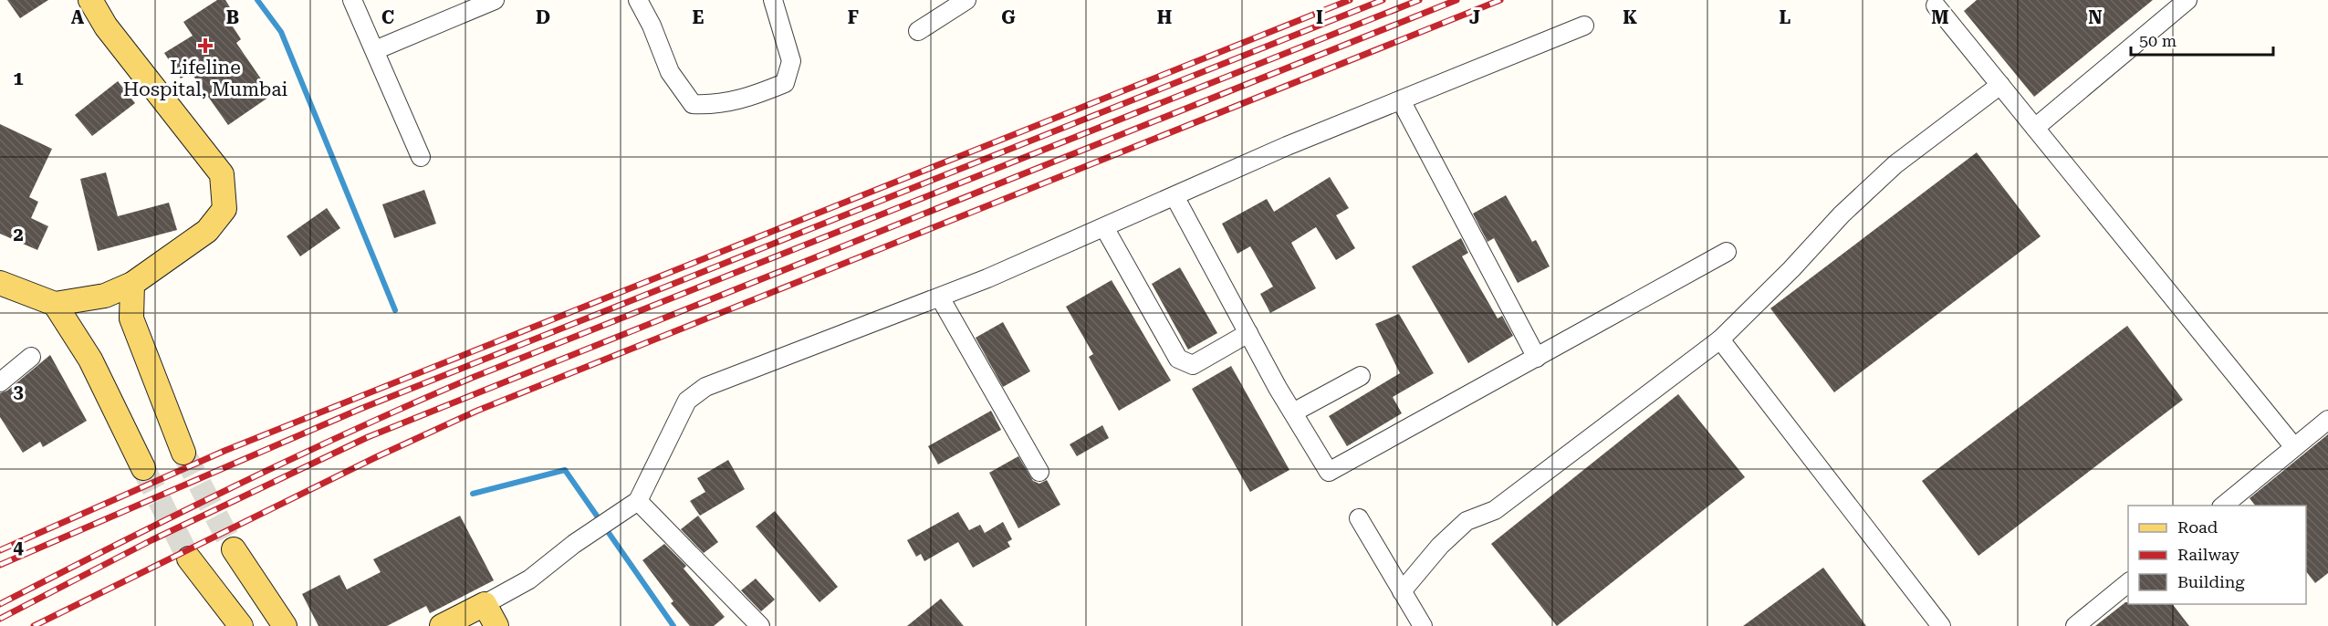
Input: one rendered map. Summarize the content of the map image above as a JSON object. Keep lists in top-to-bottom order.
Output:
{
  "places": {
    "health": ["Lifeline Hospital, Mumbai"]
  },
  "legend": ["Road", "Railway", "Building"],
  "scale_bar": "50 m",
  "grid": {
    "columns": [
      "A",
      "B",
      "C",
      "D",
      "E",
      "F",
      "G",
      "H",
      "I",
      "J",
      "K",
      "L",
      "M",
      "N"
    ],
    "rows": [
      "1",
      "2",
      "3",
      "4"
    ]
  }
}
